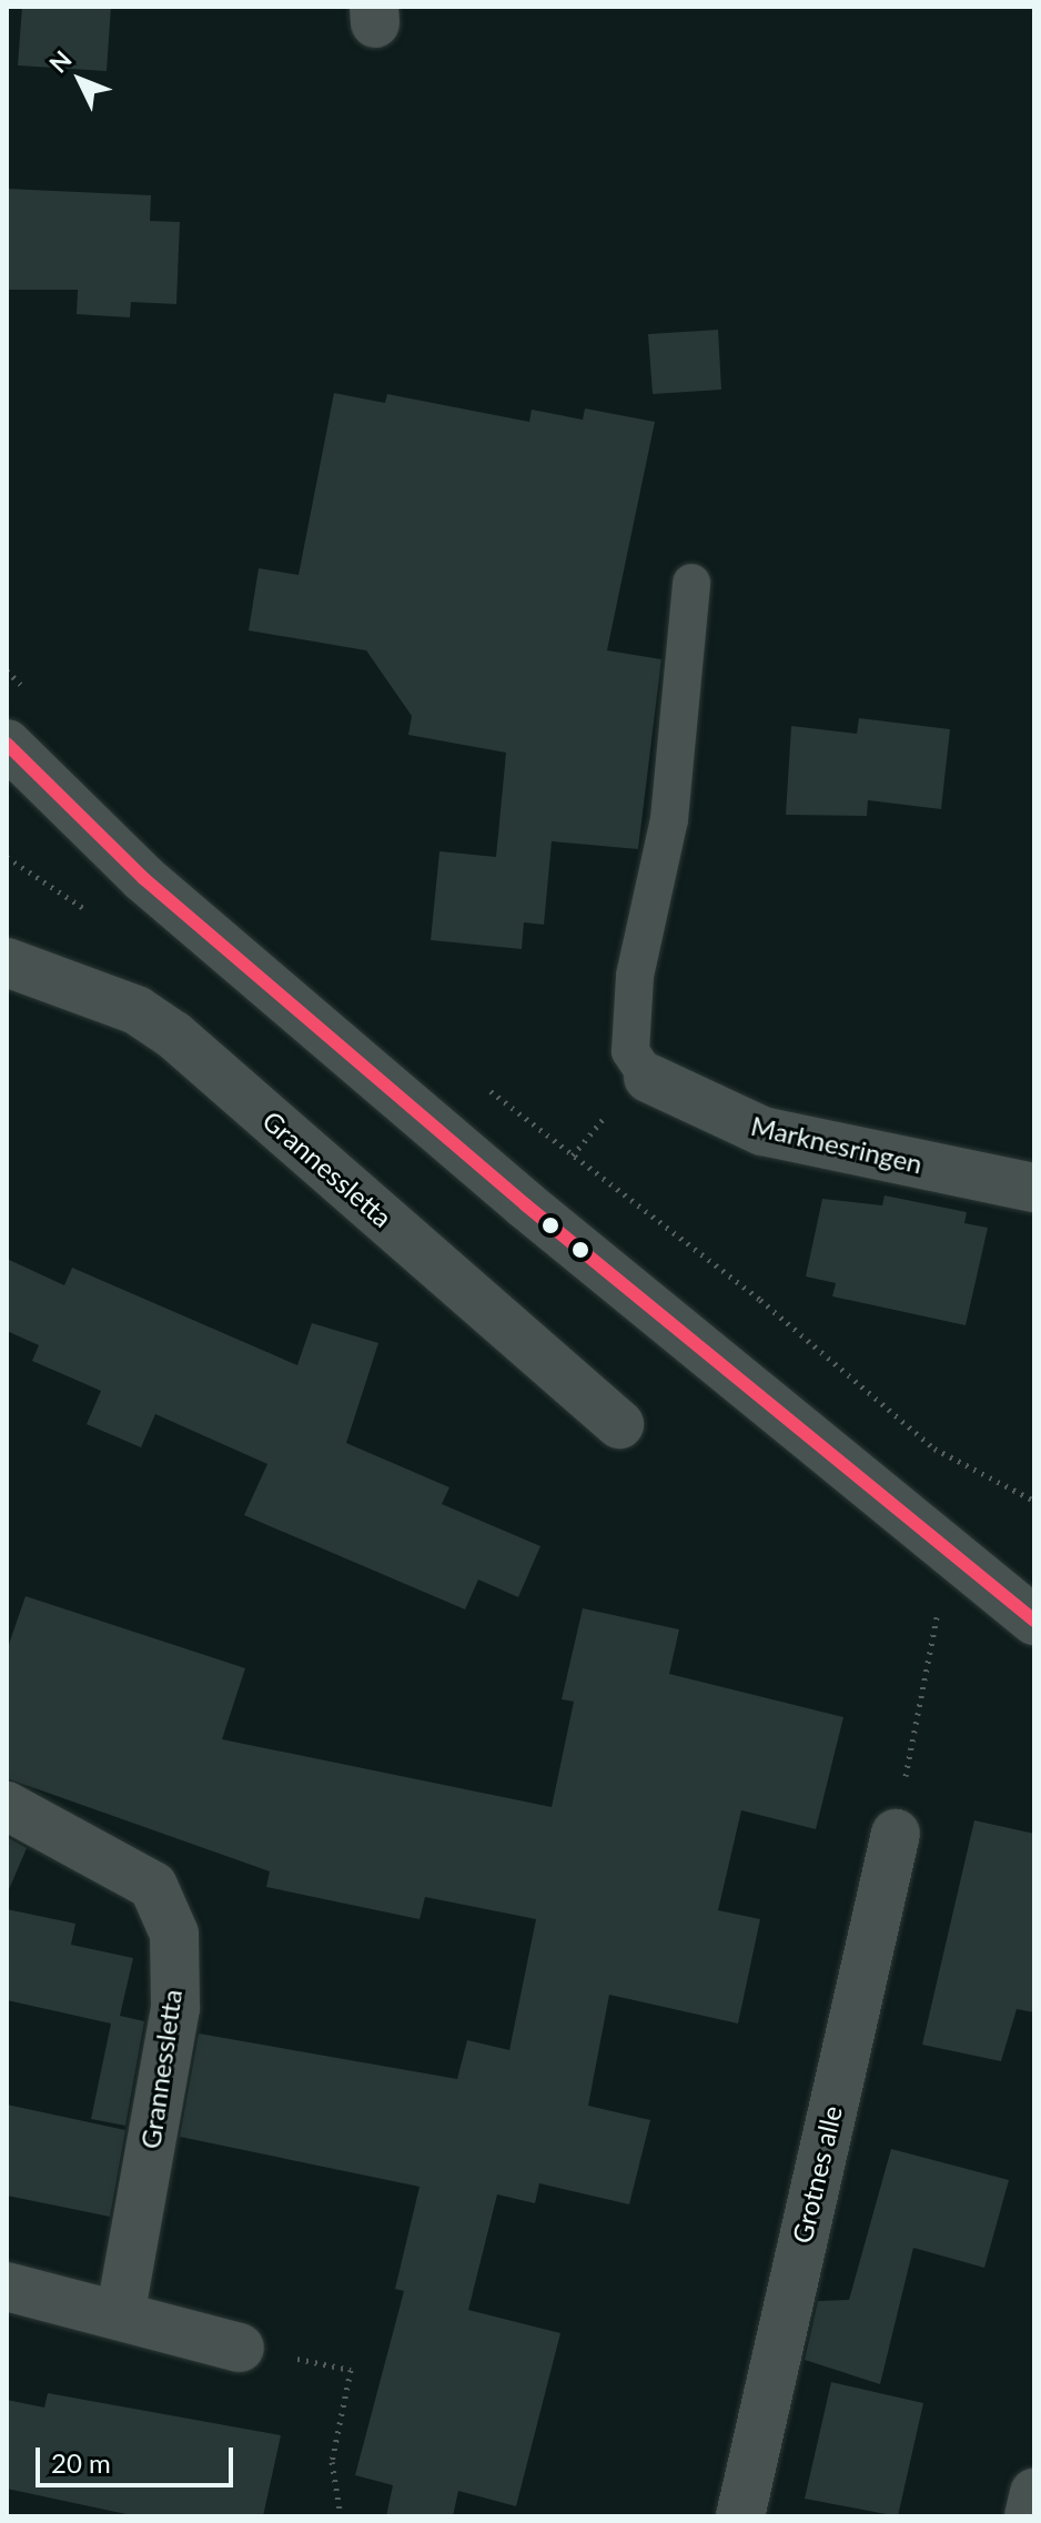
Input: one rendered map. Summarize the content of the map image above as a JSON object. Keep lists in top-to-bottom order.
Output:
{
  "streets": {
    "street": ["Marknesringen", "Grannessletta", "Grotnes alle"]
  },
  "scale_bar": "20 m",
  "north": "top left"
}
